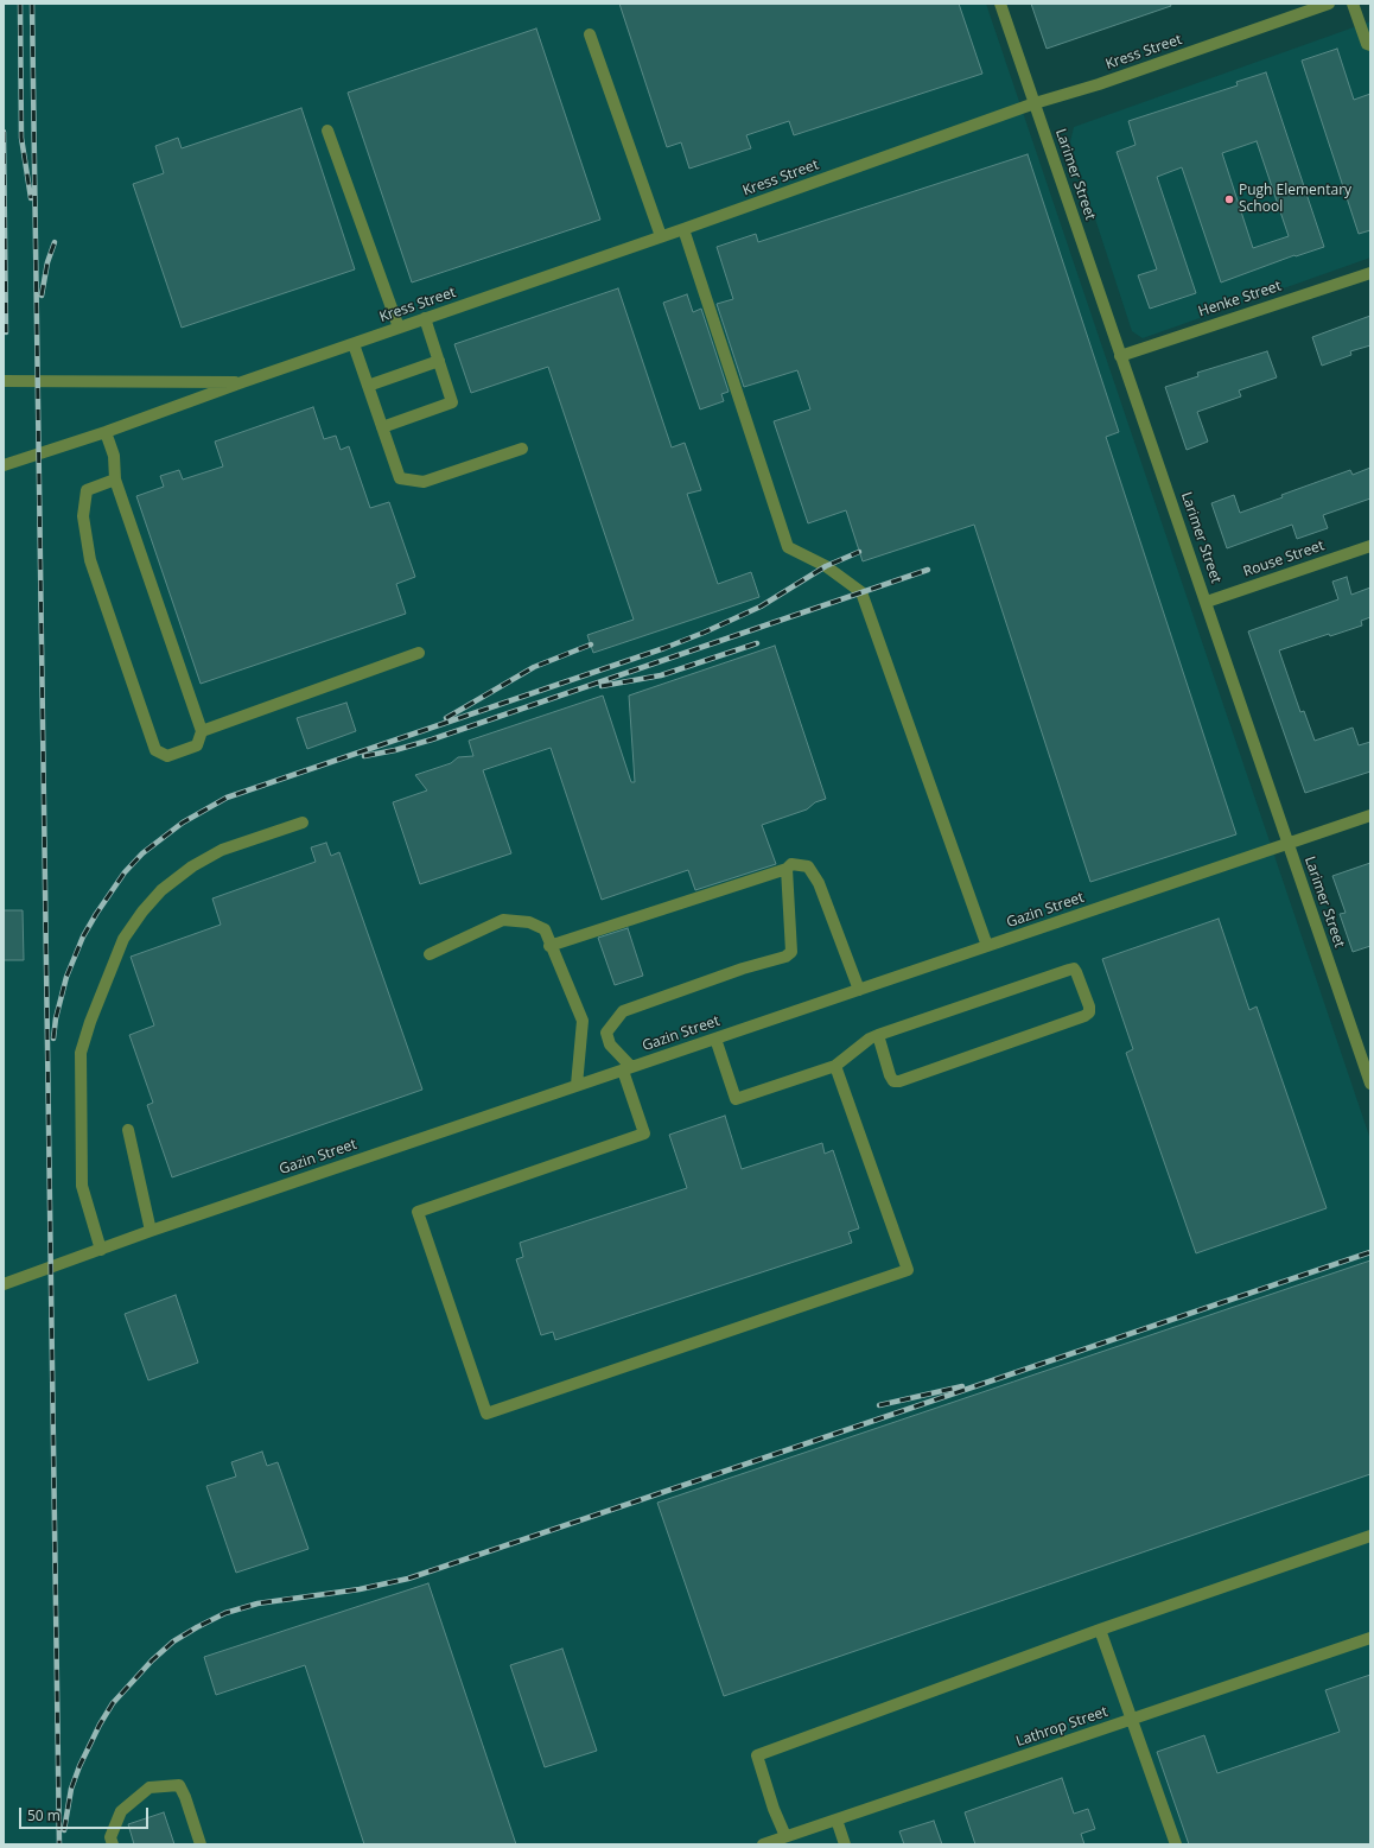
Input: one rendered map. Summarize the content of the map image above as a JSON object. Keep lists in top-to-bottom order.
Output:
{
  "streets": {
    "street": [
      "Kress Street",
      "Larimer Street",
      "Henke Street",
      "Rouse Street",
      "Gazin Street",
      "Lathrop Street"
    ]
  },
  "crossings": [
    ["Kress Street", "Larimer Street"],
    ["Larimer Street", "Henke Street"],
    ["Larimer Street", "Rouse Street"],
    ["Larimer Street", "Gazin Street"]
  ],
  "places": ["Pugh Elementary School"],
  "scale_bar": "50 m"
}
